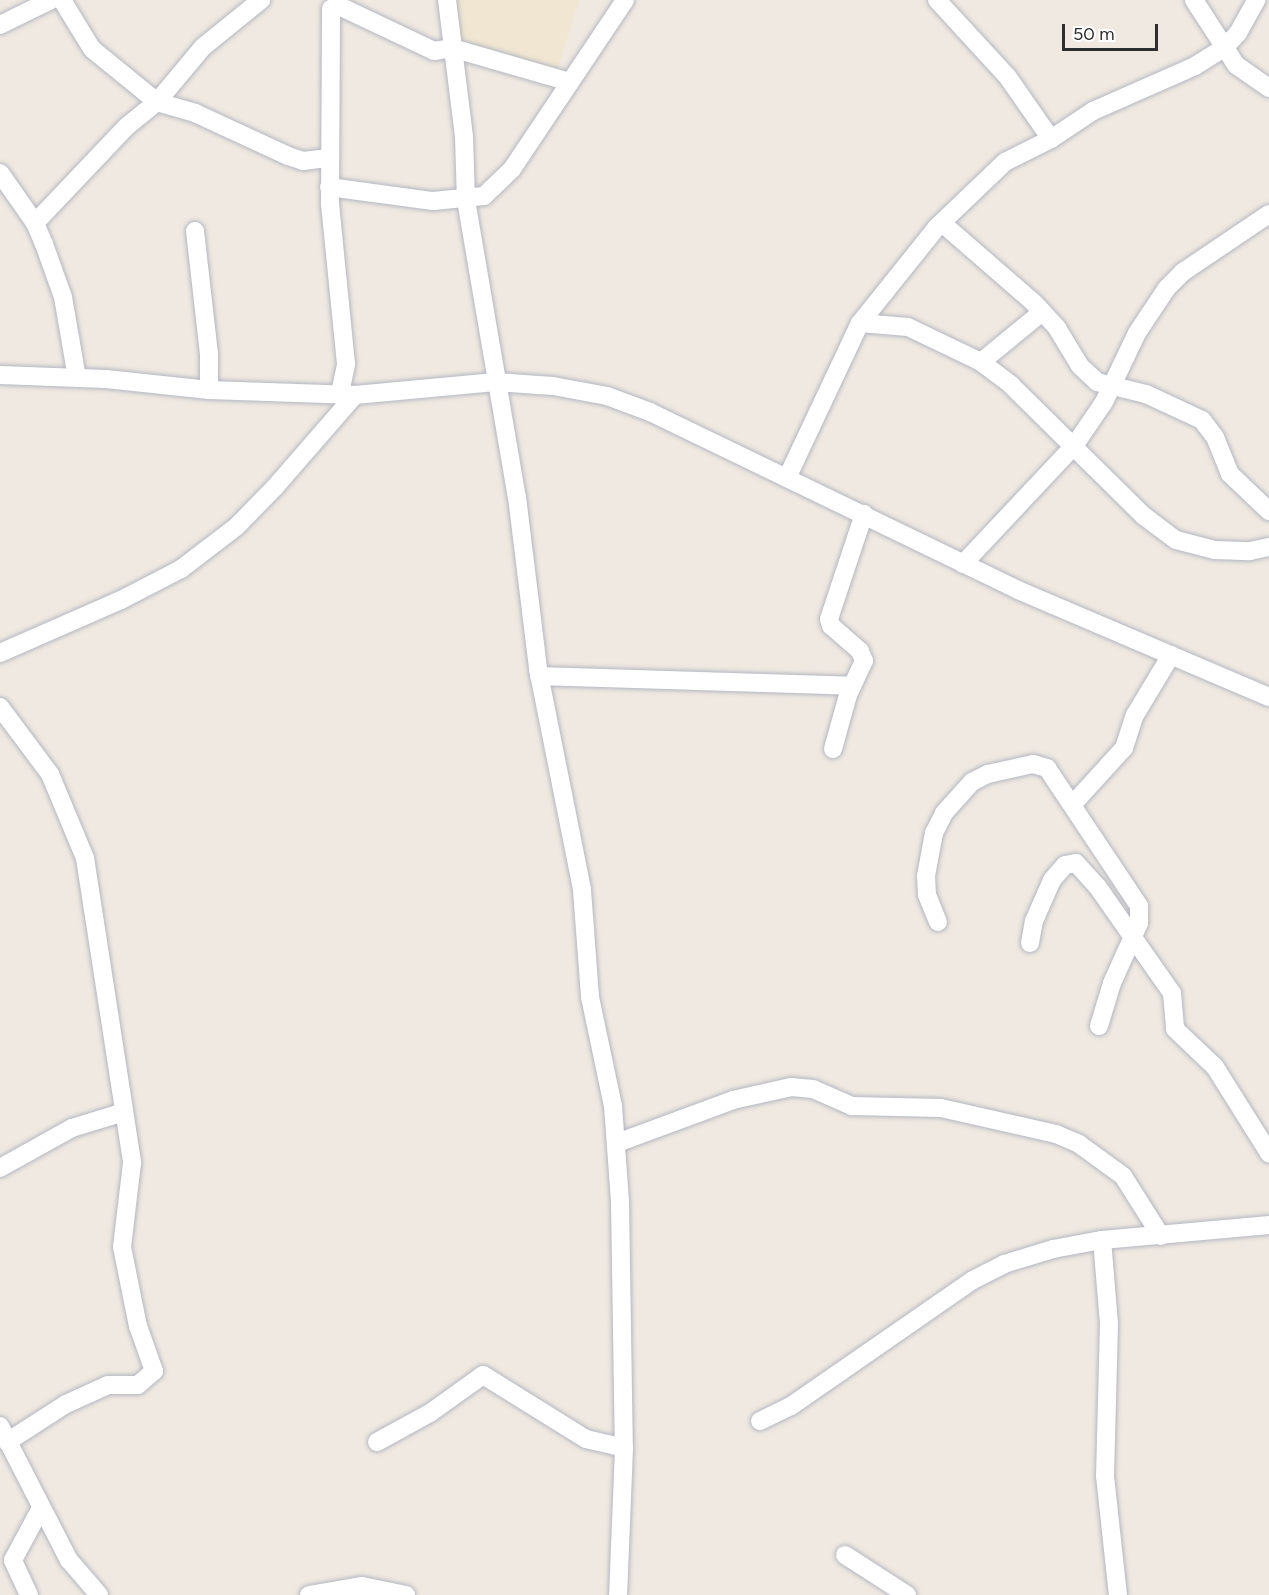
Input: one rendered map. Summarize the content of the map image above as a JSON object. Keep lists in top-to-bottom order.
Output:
{
  "scale_bar": "50 m"
}
